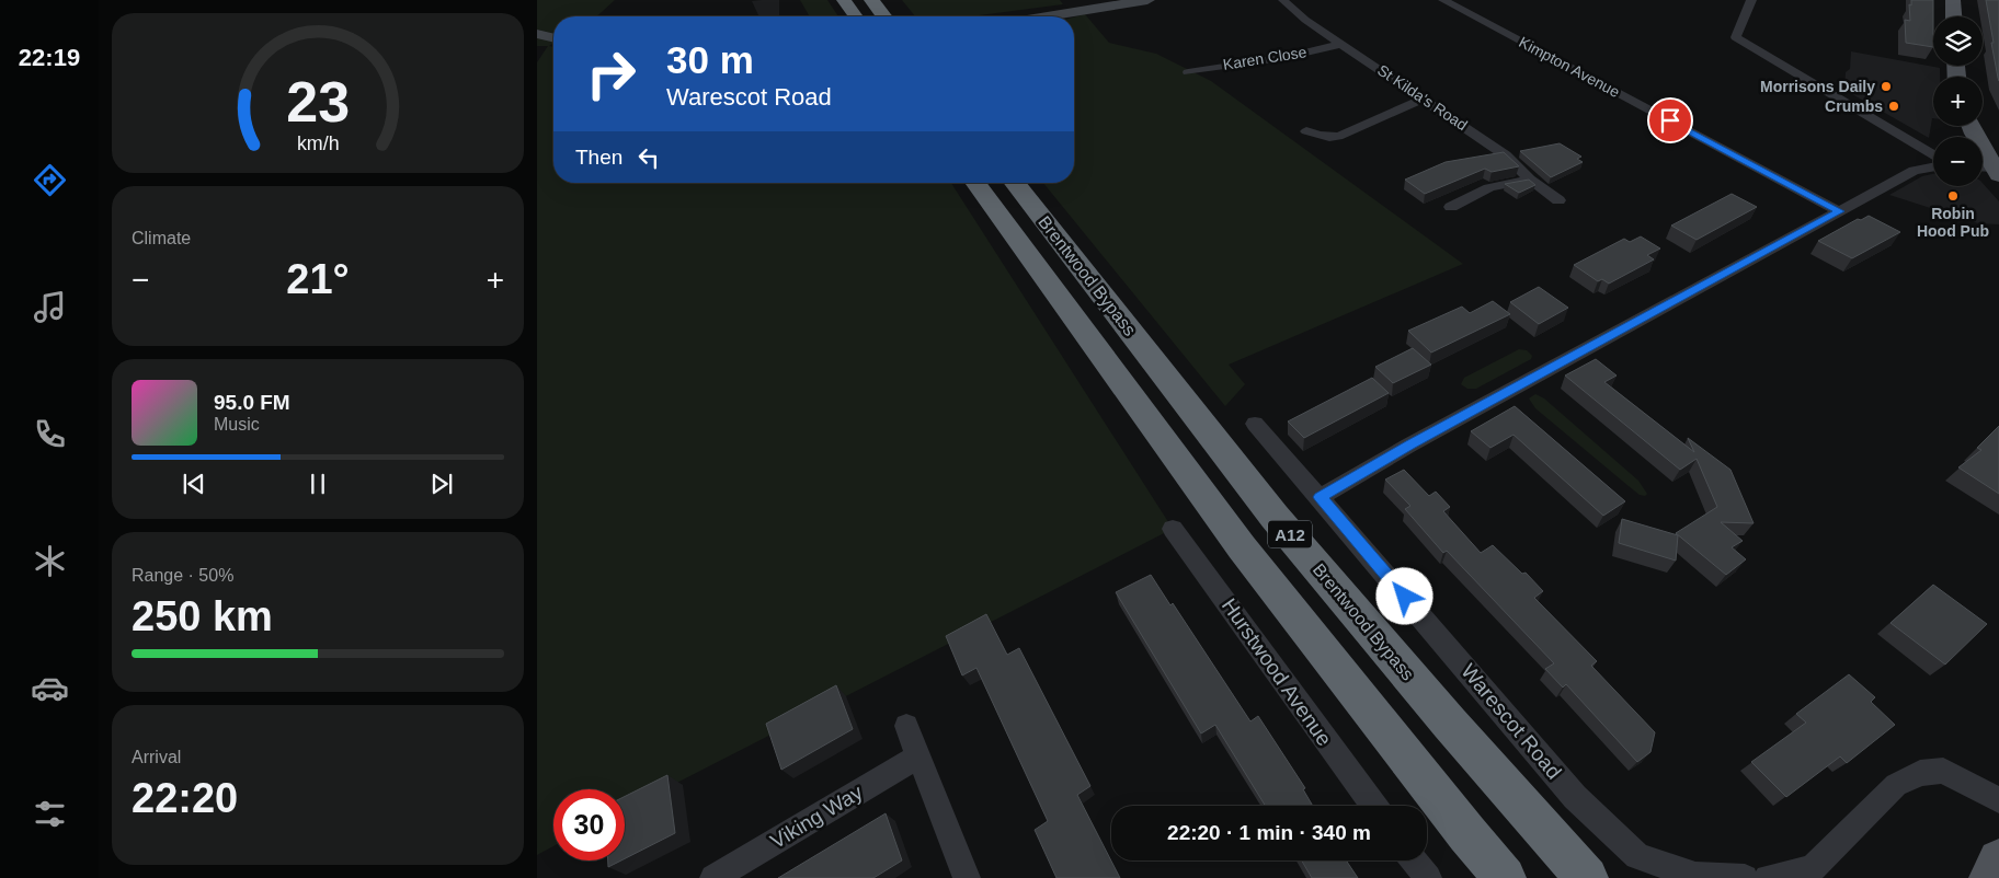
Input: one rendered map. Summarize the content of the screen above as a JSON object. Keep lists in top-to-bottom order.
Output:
{
  "streets": {
    "highway": ["Brentwood Bypass", "A12"],
    "street": [
      "Karen Close",
      "Kimpton Avenue",
      "St Kilda's Road",
      "Hurstwood Avenue",
      "Warescot Road",
      "Viking Way"
    ]
  },
  "crossings": [
    ["Karen Close", "St Kilda's Road"]
  ],
  "places": ["Morrisons Daily", "Crumbs", "Robin Hood Pub"],
  "page": {
    "tabs": "22:19",
    "map_buttons": ["+", "−"],
    "turn": ["30 m", "Warescot Road"],
    "then": "Then",
    "tile": [
      "Climate",
      ["Range · 50%", "250 km"],
      ["Arrival", "22:20"]
    ],
    "heat": ["−", "21°", "+"],
    "song": ["95.0 FM", "Music"],
    "limit": "30",
    "trip": "22:20 · 1 min · 340 m",
    "gauge": ["23", "km/h"]
  }
}
